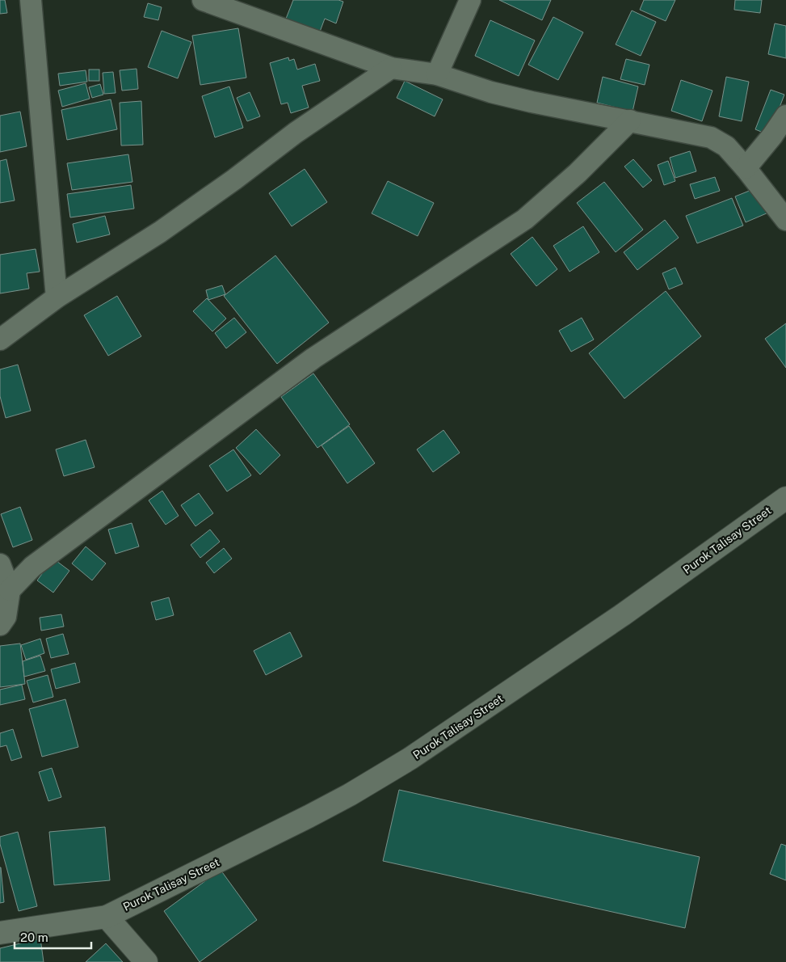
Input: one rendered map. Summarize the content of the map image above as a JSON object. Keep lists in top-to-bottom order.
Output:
{
  "streets": {
    "street": ["Purok Talisay Street"]
  },
  "scale_bar": "20 m"
}
